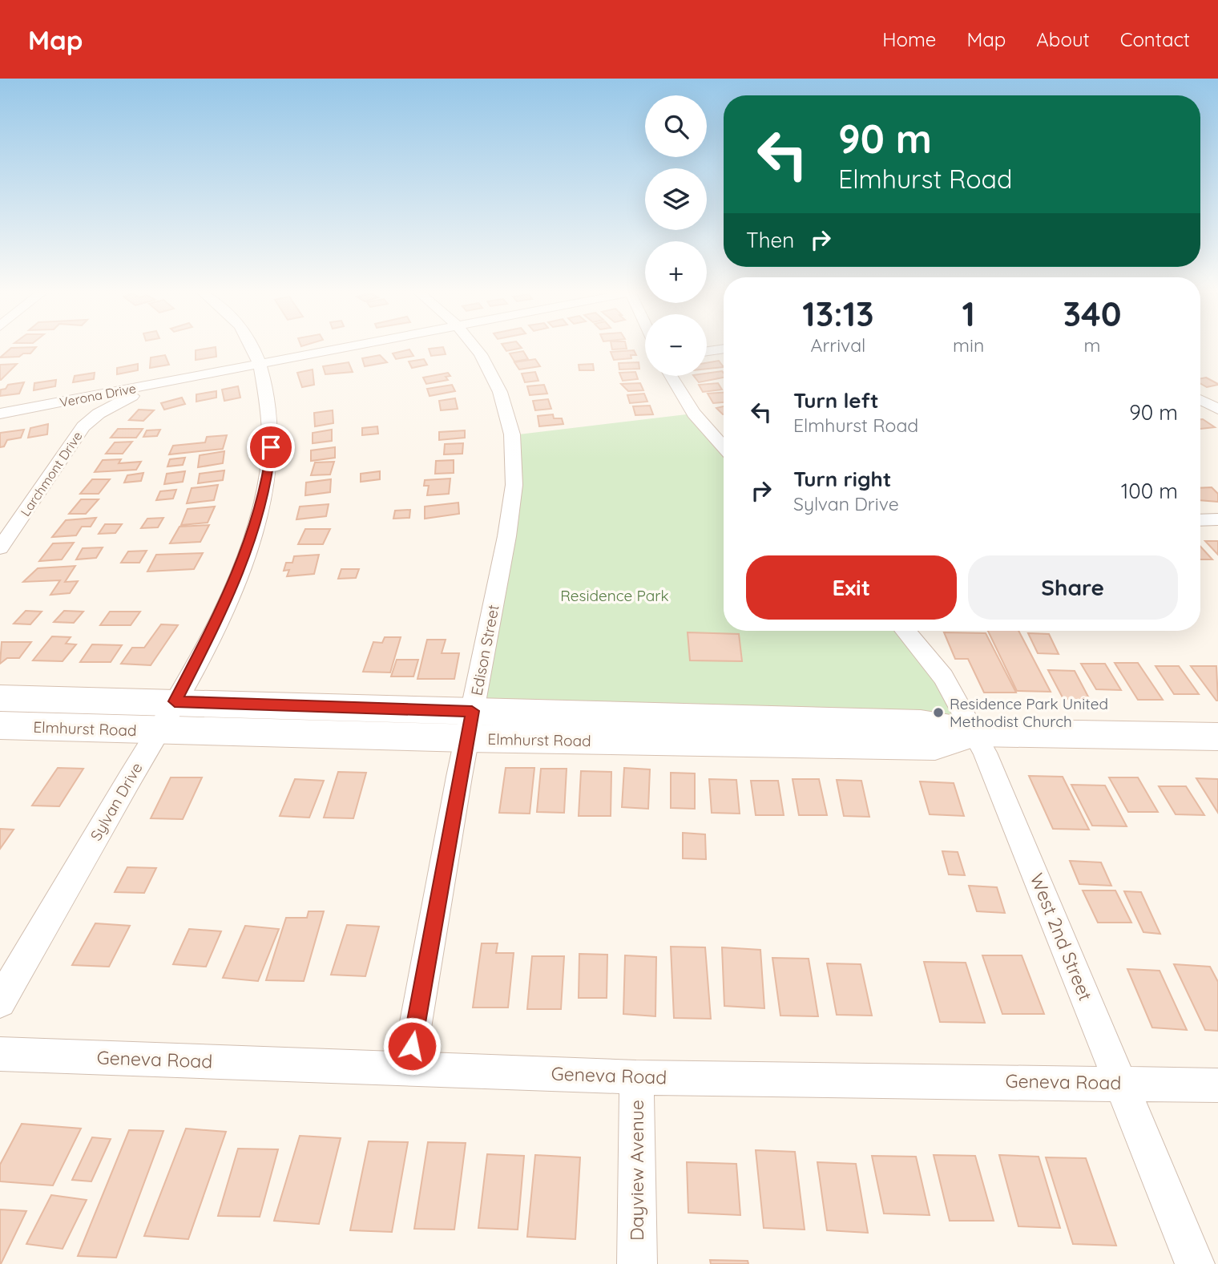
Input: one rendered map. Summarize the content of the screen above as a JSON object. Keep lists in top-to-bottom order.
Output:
{
  "streets": {
    "street": [
      "Verona Drive",
      "Larchmont Drive",
      "Edison Street",
      "Elmhurst Road",
      "Sylvan Drive",
      "West 2nd Street",
      "Geneva Road",
      "Dayview Avenue"
    ]
  },
  "crossings": [
    ["Verona Drive", "Larchmont Drive"],
    ["Verona Drive", "Sylvan Drive"],
    ["Edison Street", "Elmhurst Road"],
    ["Edison Street", "Geneva Road"],
    ["Elmhurst Road", "Sylvan Drive"],
    ["Elmhurst Road", "West 2nd Street"],
    ["West 2nd Street", "Geneva Road"],
    ["Geneva Road", "Dayview Avenue"]
  ],
  "parks": ["Residence Park"],
  "places": ["Residence Park United Methodist Church"],
  "page": {
    "header": "Map",
    "nav": [
      "Home",
      "Map",
      "About",
      "Contact"
    ],
    "map_buttons": ["+", "−"],
    "turn": ["90 m", "Elmhurst Road"],
    "then": "Then",
    "eta": [
      "13:13",
      "Arrival",
      "1",
      "min",
      "340",
      "m"
    ],
    "list": [
      {
        "name": "Turn left",
        "note": "Elmhurst Road",
        "value": "90 m"
      },
      {
        "name": "Turn right",
        "note": "Sylvan Drive",
        "value": "100 m"
      }
    ],
    "buttons": ["Exit", "Share"]
  }
}
